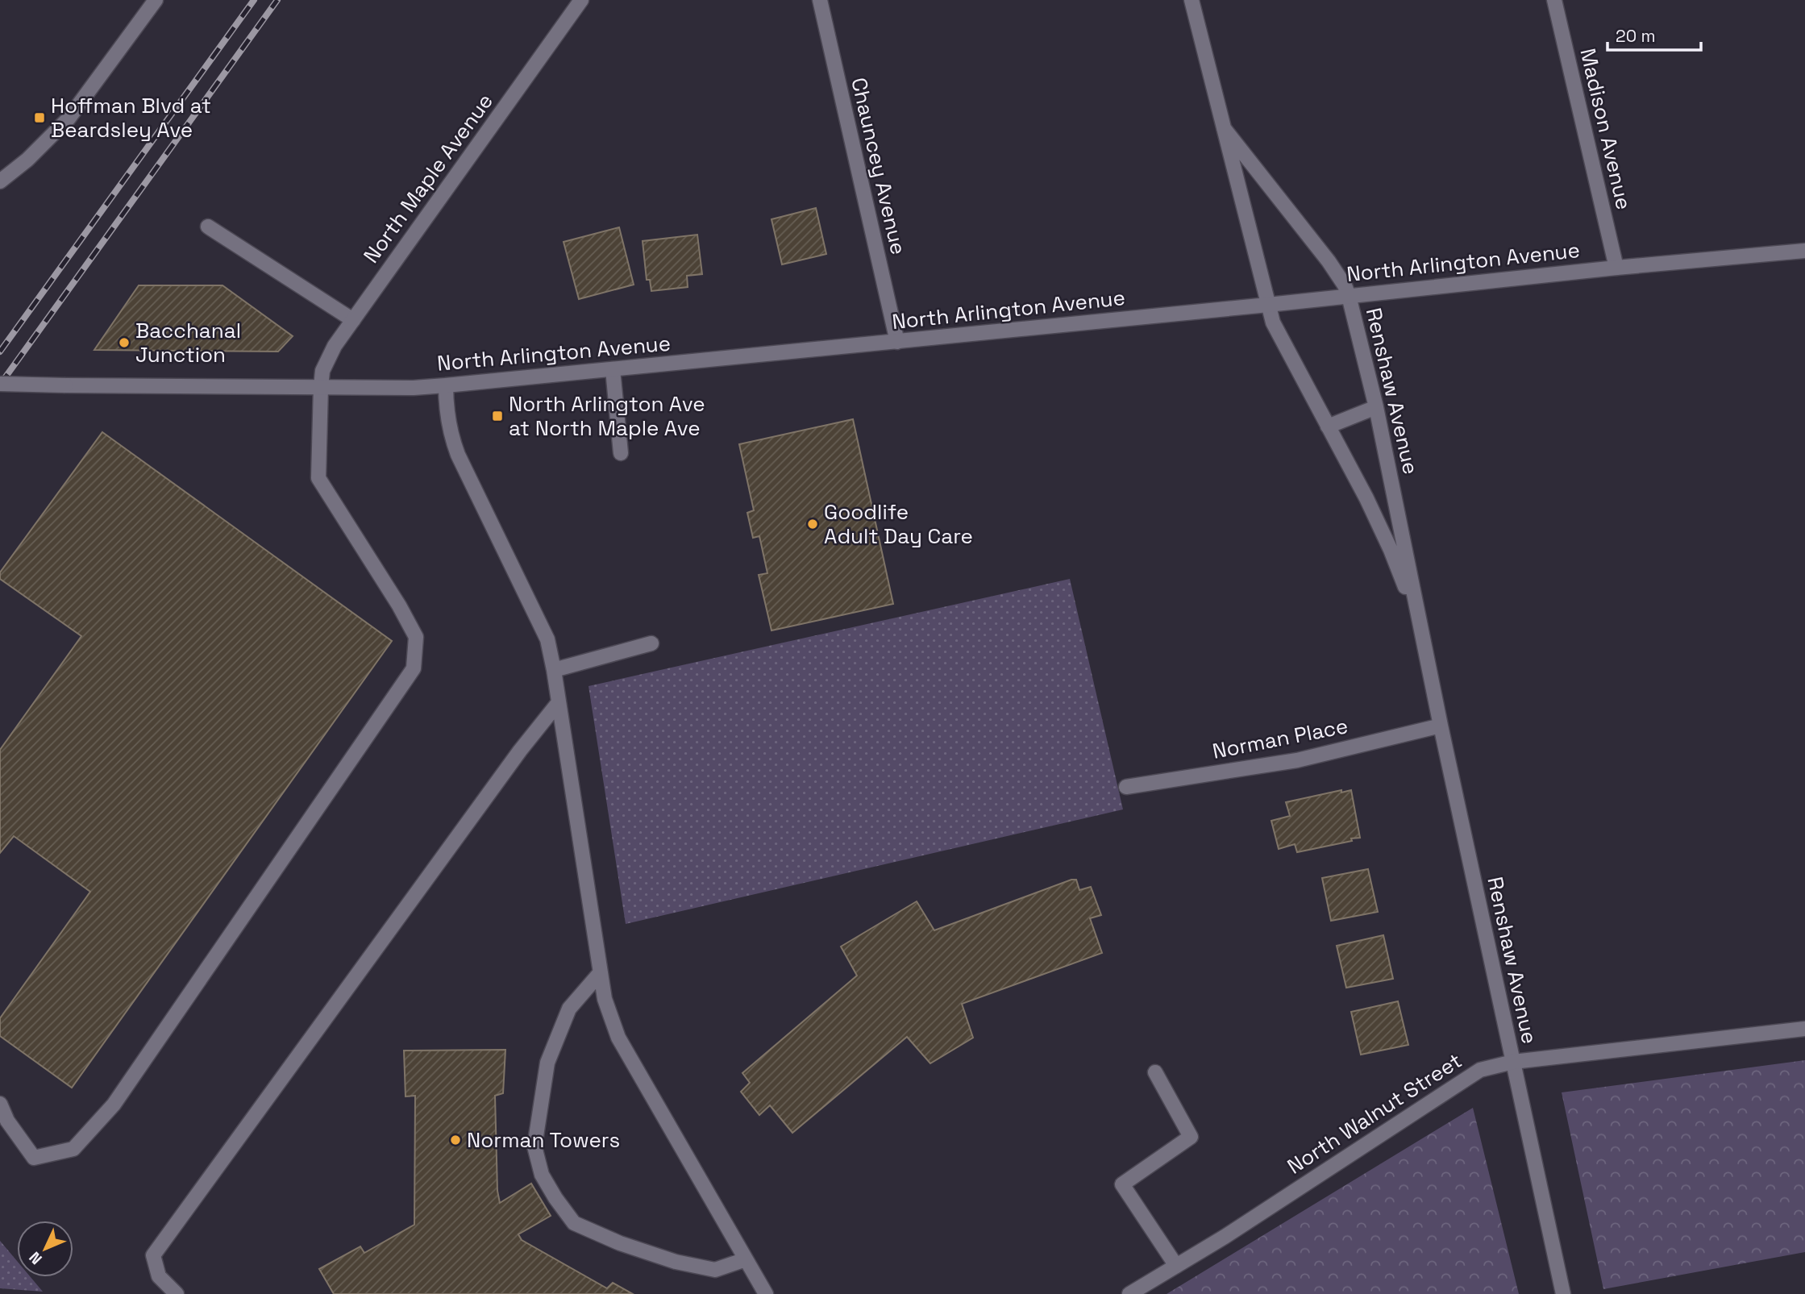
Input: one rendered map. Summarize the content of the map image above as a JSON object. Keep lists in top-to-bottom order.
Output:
{
  "streets": {
    "street": [
      "Madison Avenue",
      "Chauncey Avenue",
      "North Maple Avenue",
      "North Arlington Avenue",
      "Renshaw Avenue",
      "Norman Place",
      "North Walnut Street"
    ]
  },
  "crossings": [
    ["Madison Avenue", "North Arlington Avenue"],
    ["Chauncey Avenue", "North Arlington Avenue"],
    ["North Maple Avenue", "North Arlington Avenue"],
    ["North Arlington Avenue", "Renshaw Avenue"],
    ["Renshaw Avenue", "Norman Place"],
    ["Renshaw Avenue", "North Walnut Street"]
  ],
  "places": {
    "transit": ["Hoffman Blvd at Beardsley Ave", "North Arlington Ave at North Maple Ave"],
    "other": ["Bacchanal Junction", "Goodlife Adult Day Care", "Norman Towers"]
  },
  "scale_bar": "20 m",
  "north": "bottom left"
}
